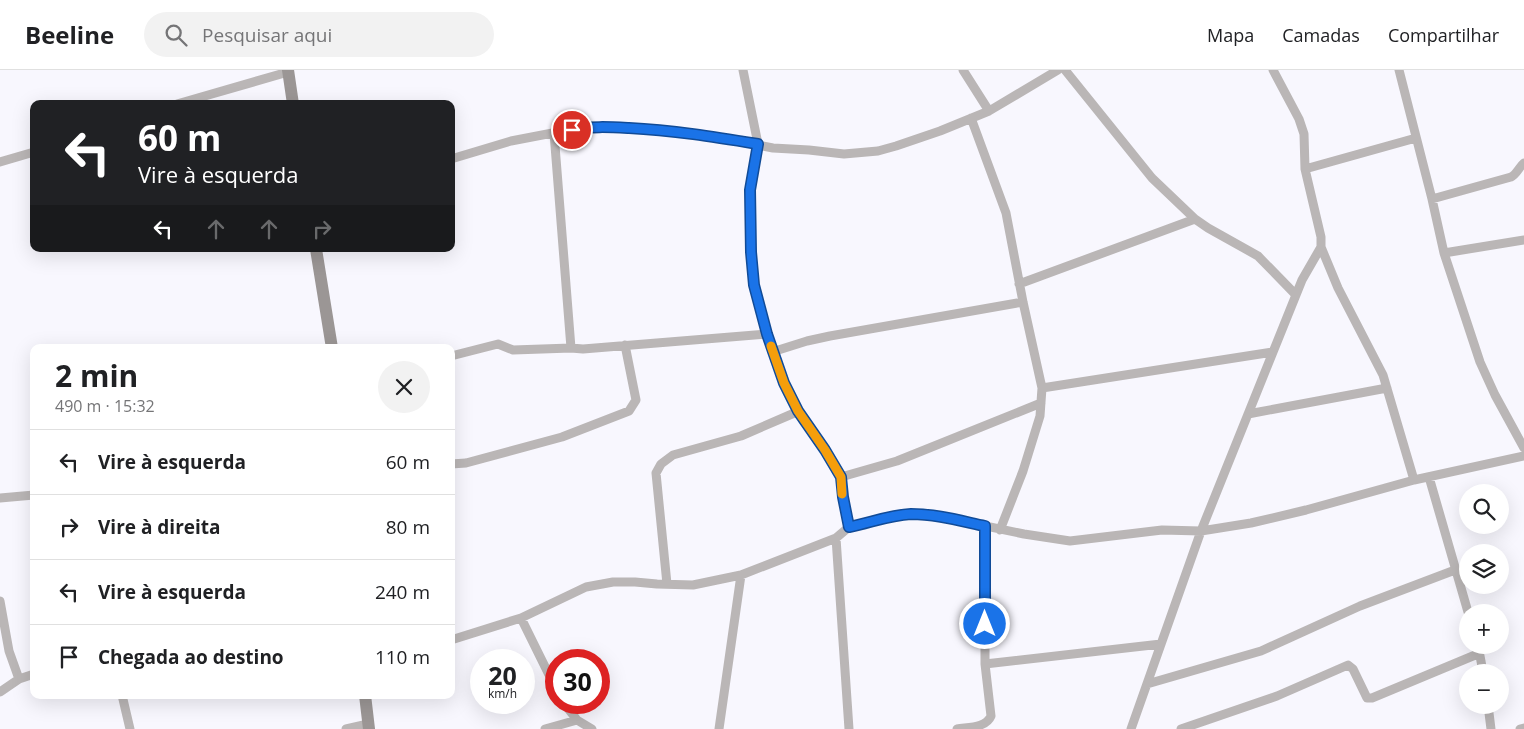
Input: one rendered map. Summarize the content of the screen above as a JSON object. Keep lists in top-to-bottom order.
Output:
{
  "page": {
    "header": "Beeline",
    "search": "Pesquisar aqui",
    "nav": ["Mapa", "Camadas", "Compartilhar"],
    "turn": ["60 m", "Vire à esquerda"],
    "heading": ["2 min", "490 m · 15:32"],
    "list": [
      {
        "name": "Vire à esquerda",
        "value": "60 m"
      },
      {
        "name": "Vire à direita",
        "value": "80 m"
      },
      {
        "name": "Vire à esquerda",
        "value": "240 m"
      },
      {
        "name": "Chegada ao destino",
        "value": "110 m"
      }
    ],
    "map_buttons": ["+", "−"],
    "speed": "20 km/h",
    "limit": "30"
  }
}
